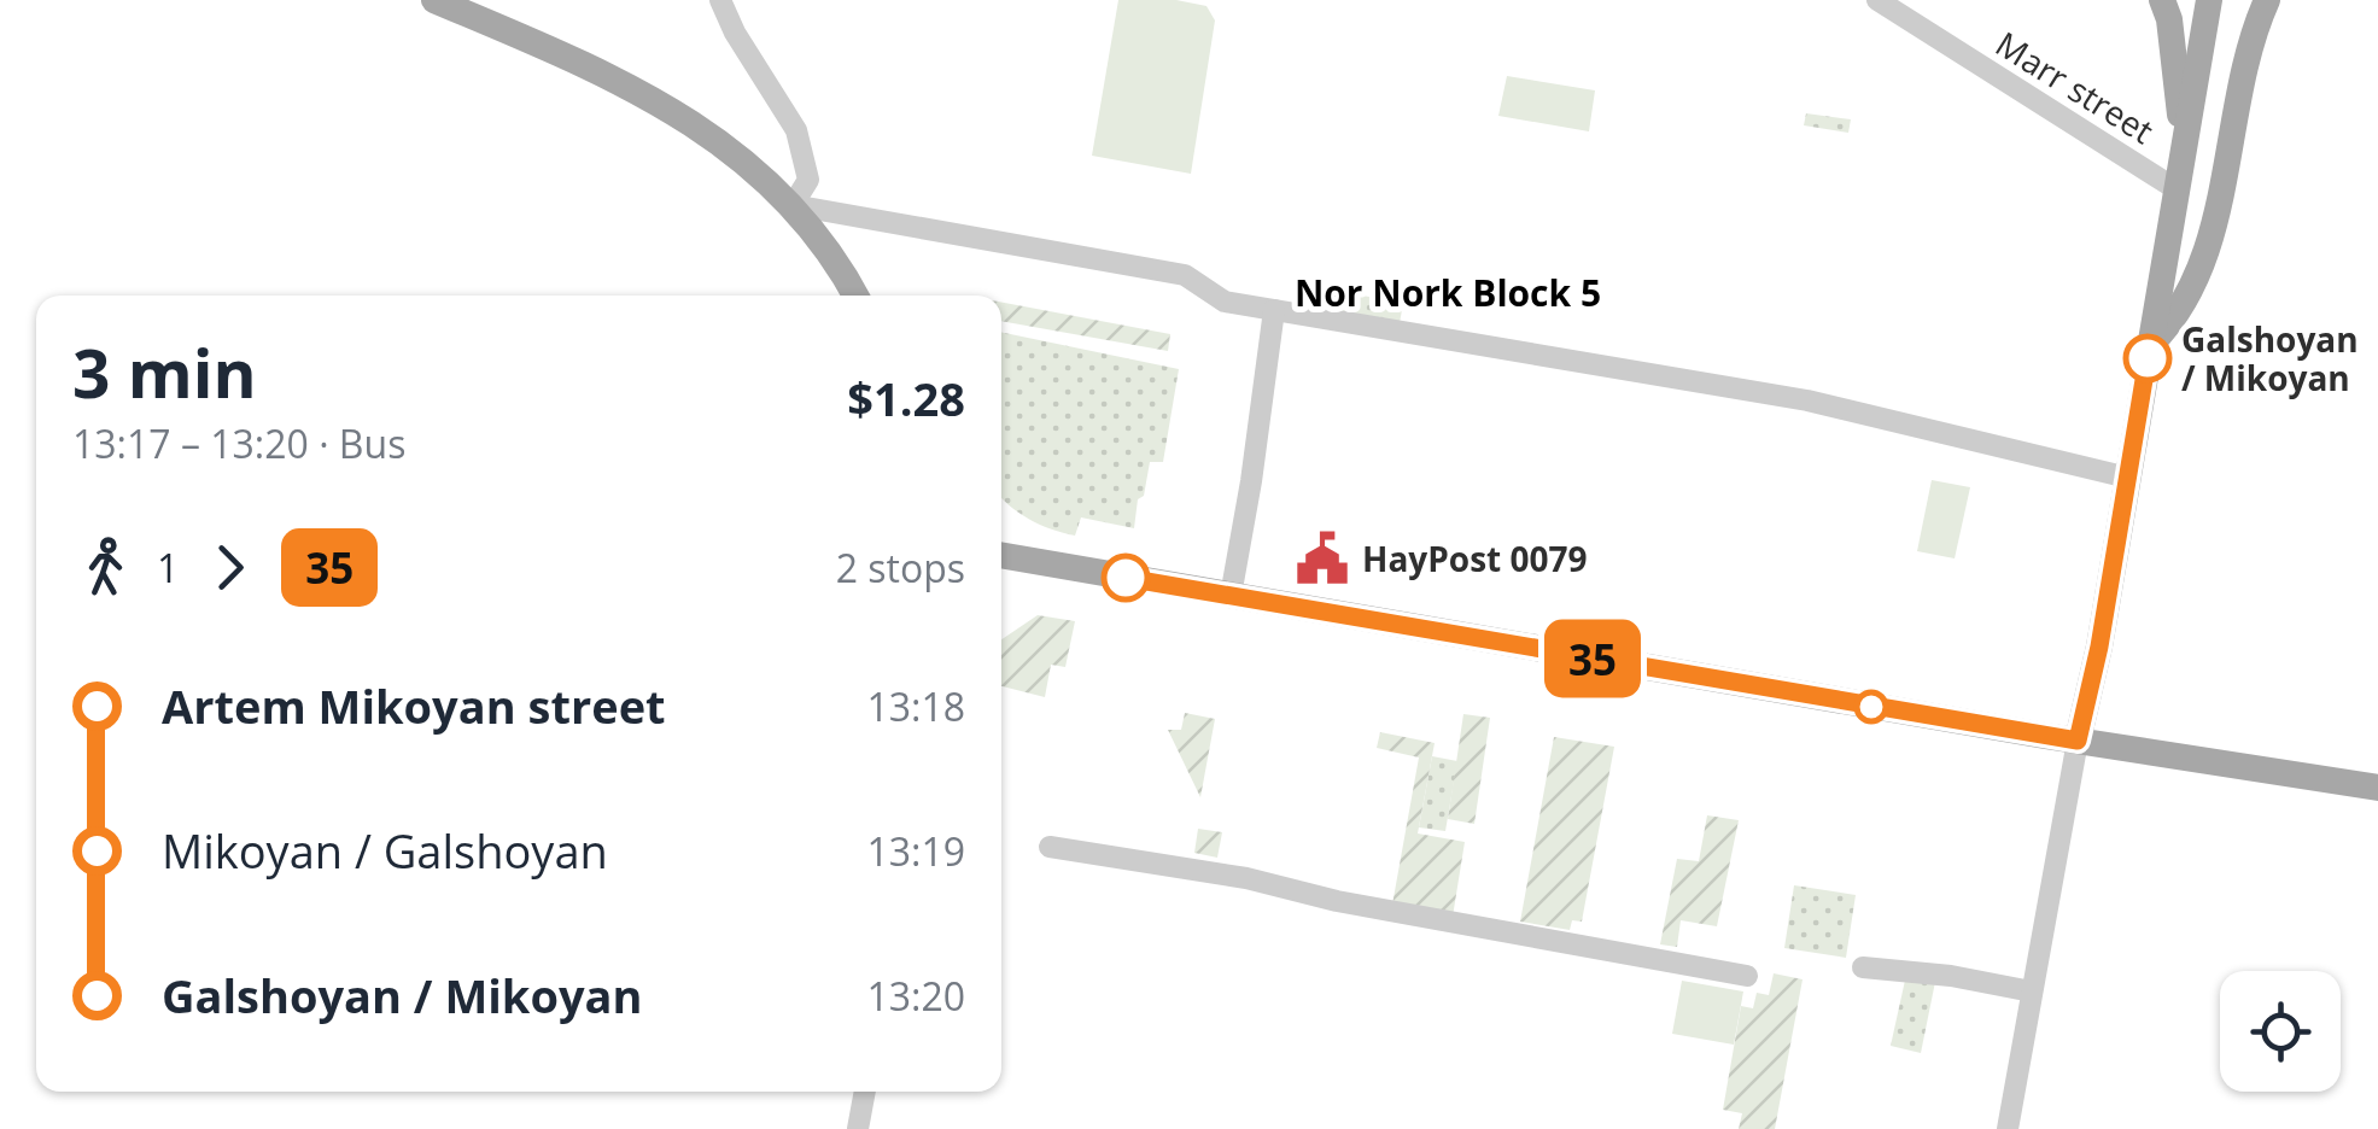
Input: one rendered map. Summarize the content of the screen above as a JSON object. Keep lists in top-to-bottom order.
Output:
{
  "streets": {
    "street": ["Marr street"]
  },
  "districts": ["Nor Nork Block 5"],
  "places": {
    "other": ["Galshoyan / Mikoyan"],
    "public building": ["HayPost 0079"]
  },
  "lines": ["bus line 35"],
  "page": {
    "on_map": "35",
    "heading": ["3 min", "13:17 – 13:20 · Bus", "$1.28"],
    "legs": ["1", "35", "2 stops"],
    "list": [
      {
        "name": "Artem Mikoyan street",
        "value": "13:18"
      },
      {
        "name": "Mikoyan / Galshoyan",
        "value": "13:19"
      },
      {
        "name": "Galshoyan / Mikoyan",
        "value": "13:20"
      }
    ]
  }
}
